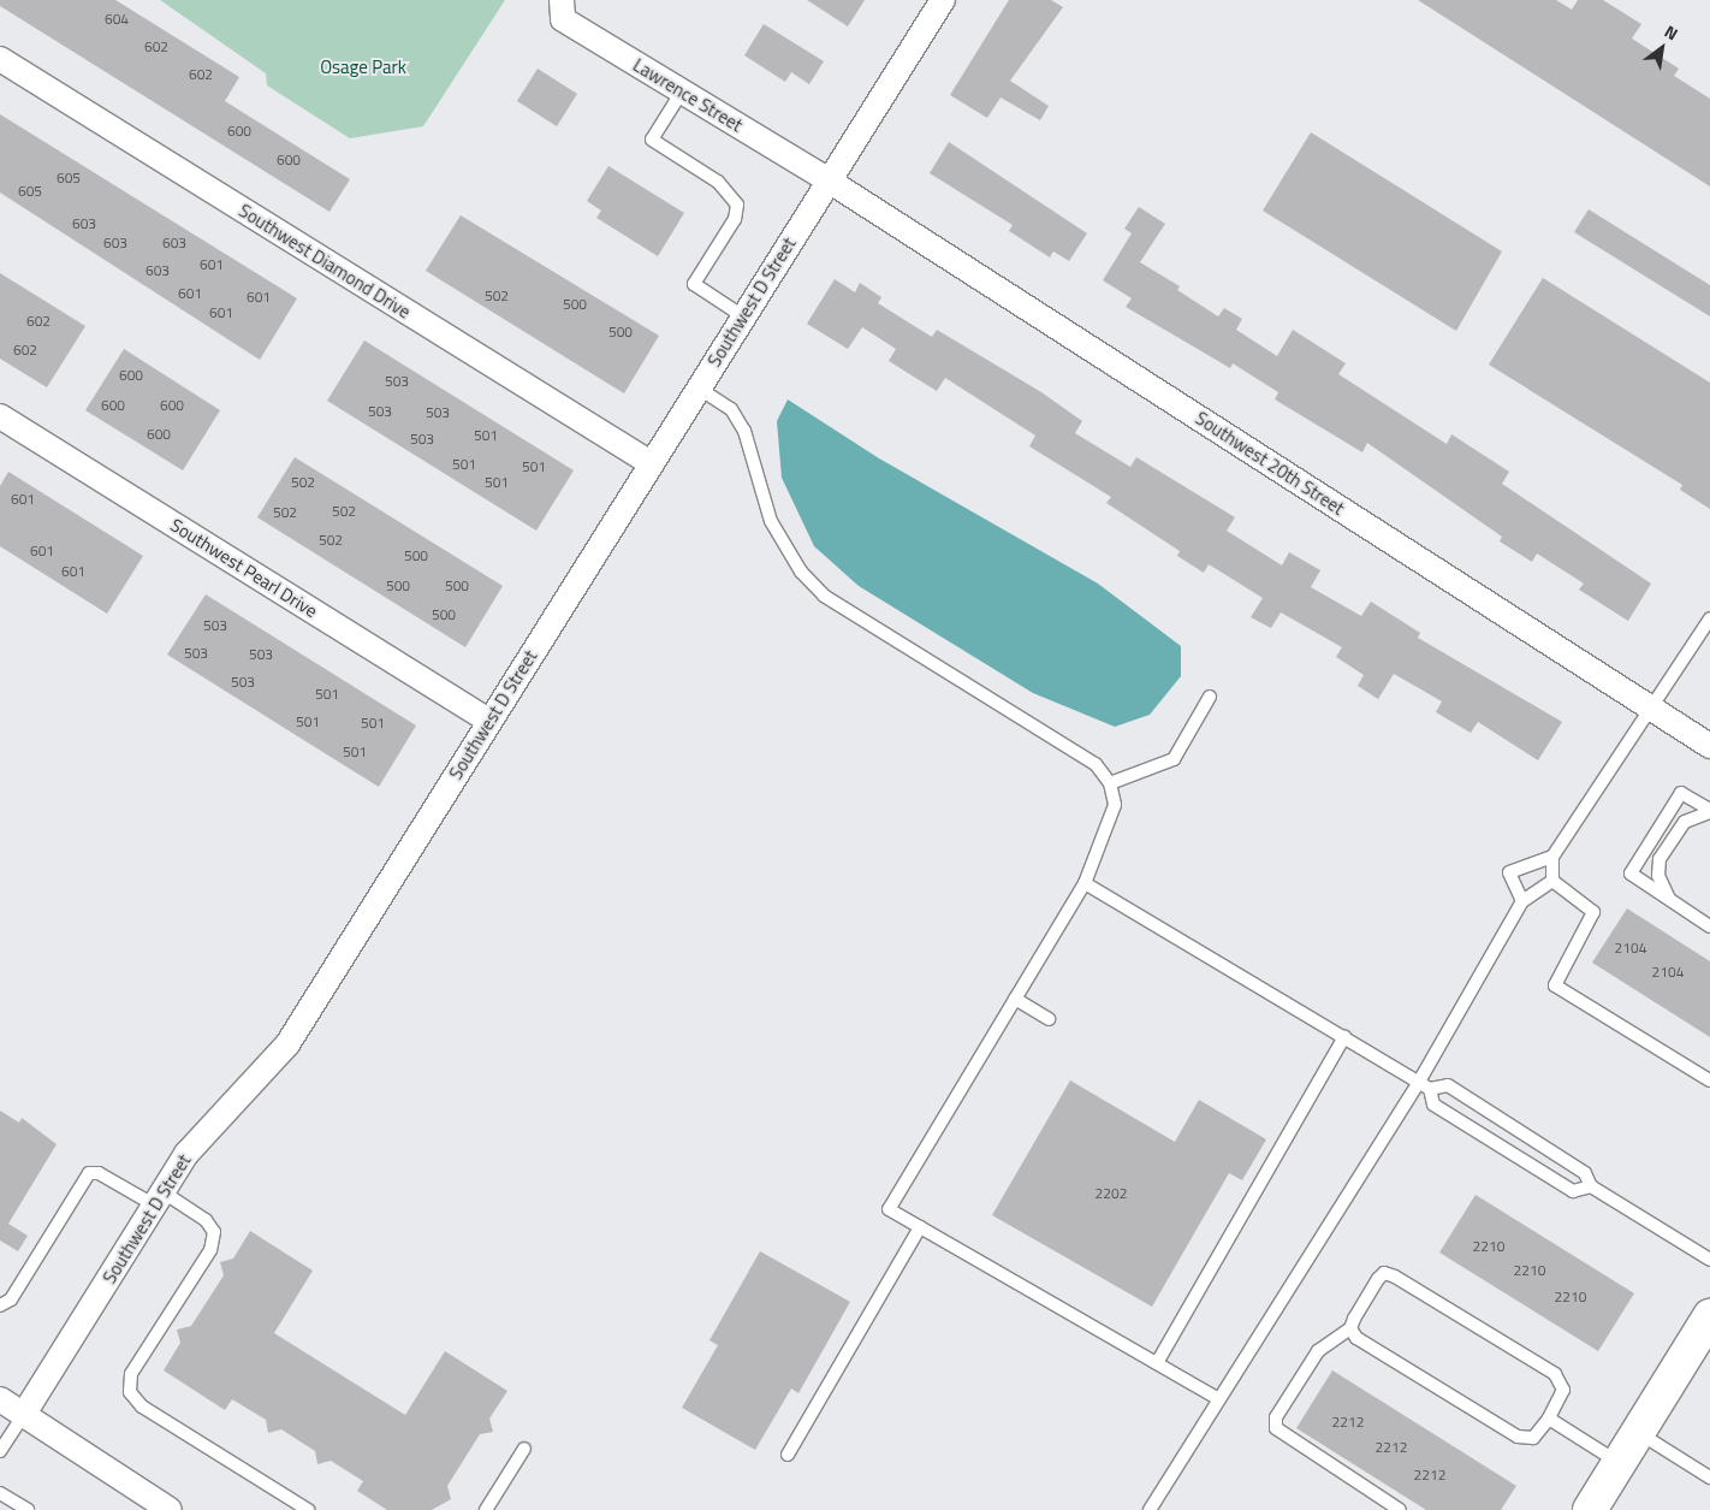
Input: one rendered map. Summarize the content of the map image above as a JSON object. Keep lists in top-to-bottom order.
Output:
{
  "streets": {
    "street": [
      "Lawrence Street",
      "Southwest Diamond Drive",
      "Southwest D Street",
      "Southwest 20th Street",
      "Southwest Pearl Drive"
    ]
  },
  "crossings": [
    ["Lawrence Street", "Southwest D Street"],
    ["Lawrence Street", "Southwest 20th Street"],
    ["Southwest Diamond Drive", "Southwest D Street"],
    ["Southwest D Street", "Southwest 20th Street"],
    ["Southwest D Street", "Southwest Pearl Drive"]
  ],
  "parks": ["Osage Park"],
  "house_numbers": [
    "604",
    "602",
    "602",
    "600",
    "600",
    "605",
    "605",
    "603",
    "603",
    "603",
    "601",
    "603",
    "601",
    "502",
    "601",
    "500",
    "601",
    "602",
    "500",
    "602",
    "600",
    "503",
    "600",
    "600",
    "503",
    "503",
    "600",
    "501",
    "503",
    "501",
    "501",
    "502",
    "501",
    "601",
    "502",
    "502",
    "502",
    "601",
    "500",
    "601",
    "500",
    "500",
    "500",
    "503",
    "503",
    "503",
    "503",
    "501",
    "501",
    "501",
    "501",
    "2104",
    "2104",
    "2202",
    "2210",
    "2210",
    "2210",
    "2212",
    "2212",
    "2212"
  ],
  "north": "top right"
}
